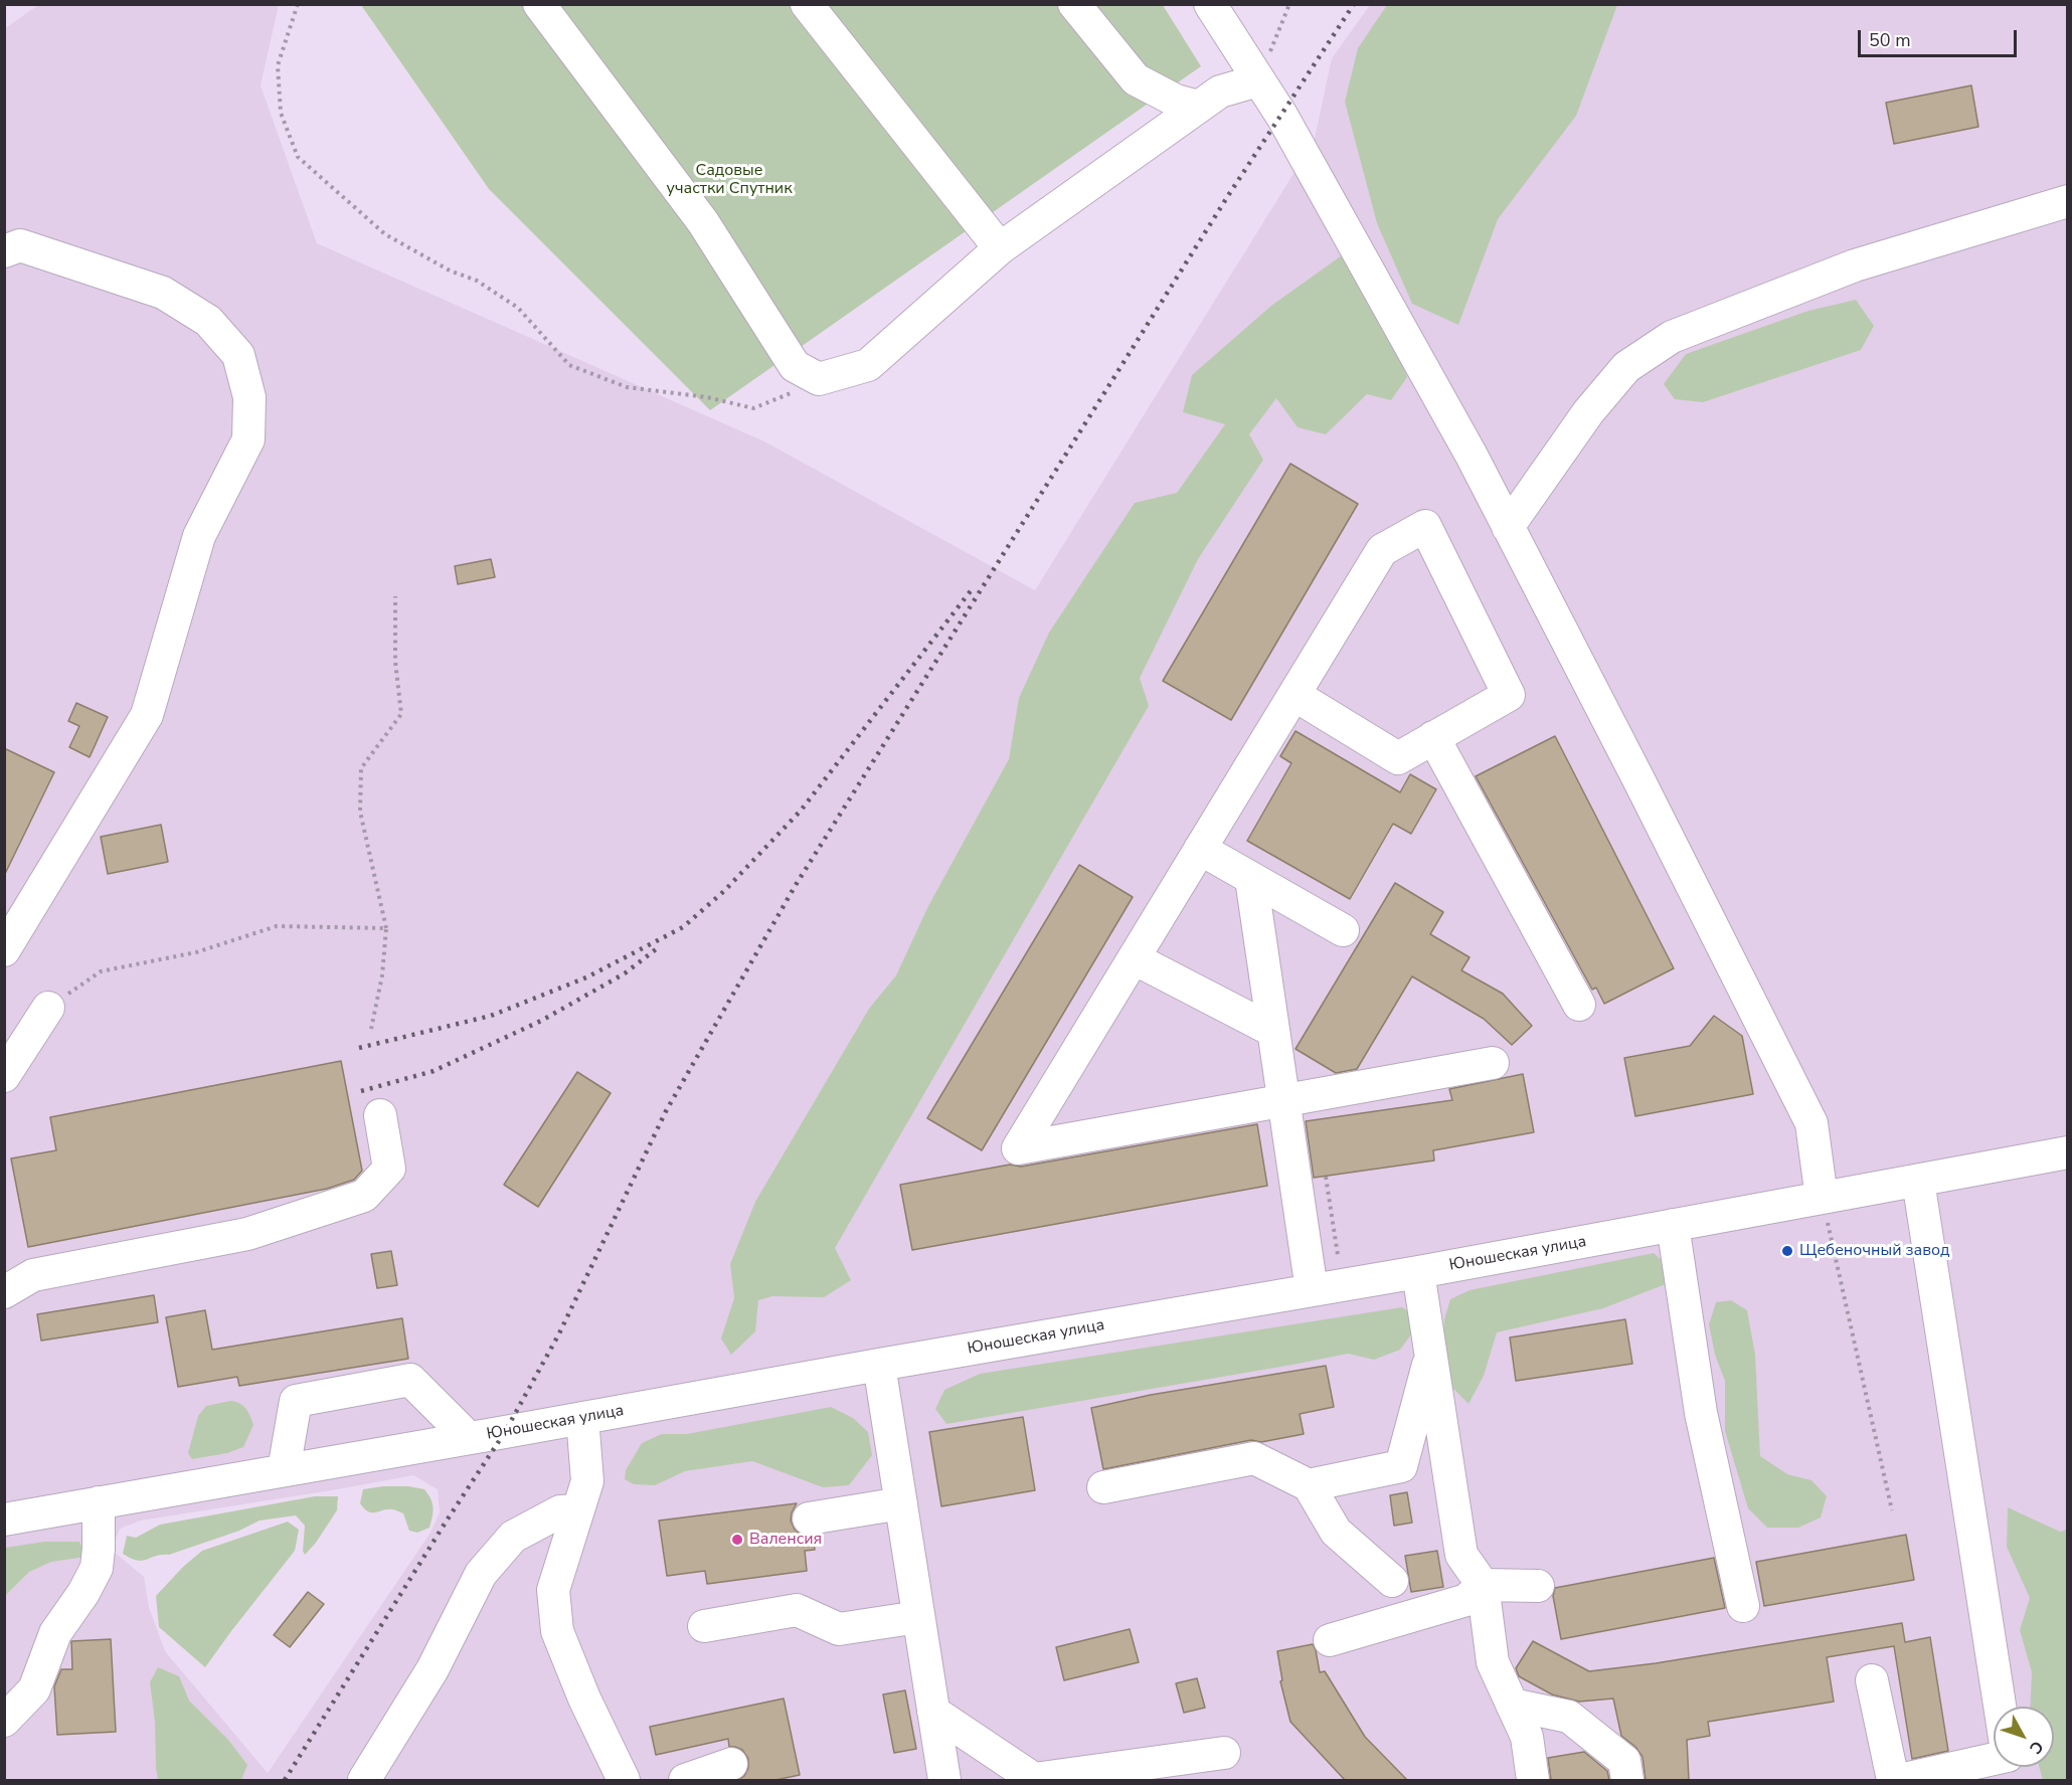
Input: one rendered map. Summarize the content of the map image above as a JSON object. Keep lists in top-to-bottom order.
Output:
{
  "streets": {
    "street": ["Юношеская улица"]
  },
  "parks": ["Садовые участки Спутник"],
  "places": ["Щебеночный завод", "Валенсия"],
  "scale_bar": "50 m",
  "north": "bottom right"
}
